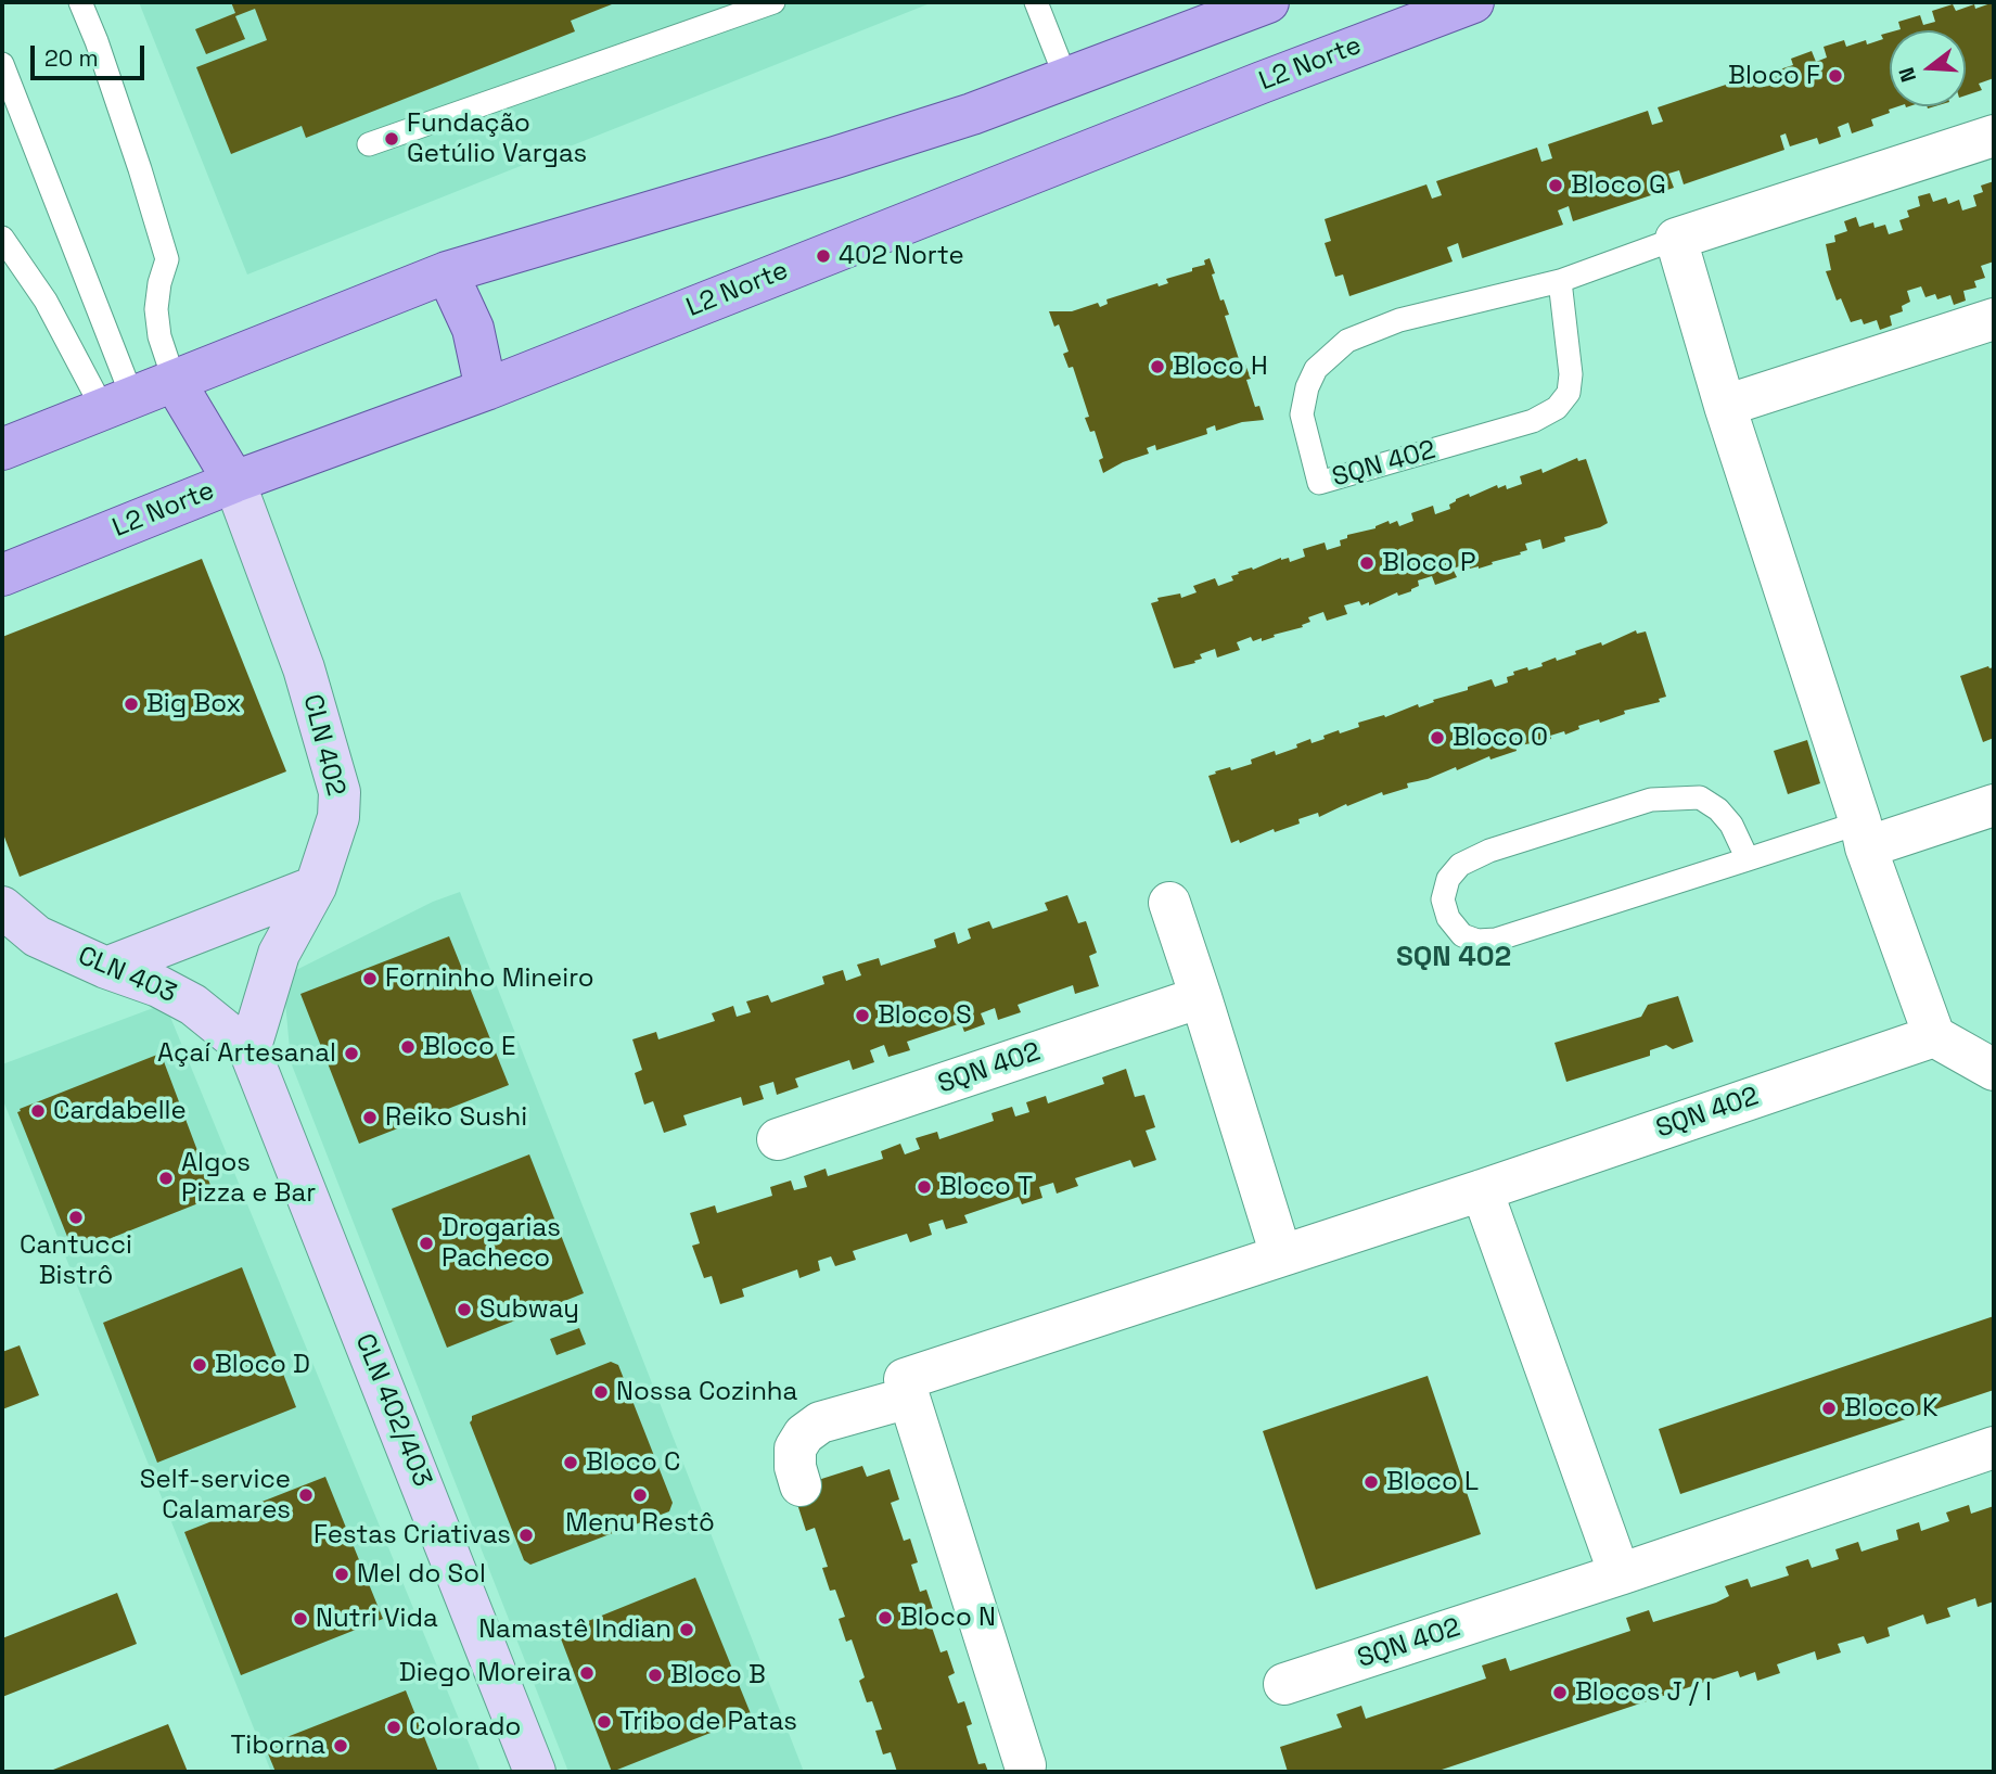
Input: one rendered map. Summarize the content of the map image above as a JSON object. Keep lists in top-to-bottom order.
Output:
{
  "streets": {
    "main road": ["L2 Norte"],
    "street": [
      "SQN 402",
      "CLN 402",
      "CLN 403",
      "CLN 402/403"
    ]
  },
  "crossings": [
    ["L2 Norte", "CLN 402"],
    ["CLN 402", "CLN 403"],
    ["CLN 402", "CLN 402/403"],
    ["CLN 403", "CLN 402/403"]
  ],
  "districts": ["SQN 402"],
  "places": [
    "Bloco F",
    "Fundação Getúlio Vargas",
    "Bloco G",
    "402 Norte",
    "Bloco H",
    "Bloco P",
    "Big Box",
    "Bloco O",
    "Forninho Mineiro",
    "Bloco S",
    "Bloco E",
    "Açaí Artesanal",
    "Cardabelle",
    "Reiko Sushi",
    "Algos Pizza e Bar",
    "Bloco T",
    "Cantucci Bistrô",
    "Drogarias Pacheco",
    "Subway",
    "Bloco D",
    "Nossa Cozinha",
    "Bloco K",
    "Bloco C",
    "Bloco L",
    "Self-service Calamares",
    "Menu Restô",
    "Festas Criativas",
    "Mel do Sol",
    "Bloco N",
    "Nutri Vida",
    "Namastê Indian",
    "Diego Moreira",
    "Bloco B",
    "Blocos J / I",
    "Tribo de Patas",
    "Colorado",
    "Tiborna"
  ],
  "scale_bar": "20 m",
  "north": "left"
}
